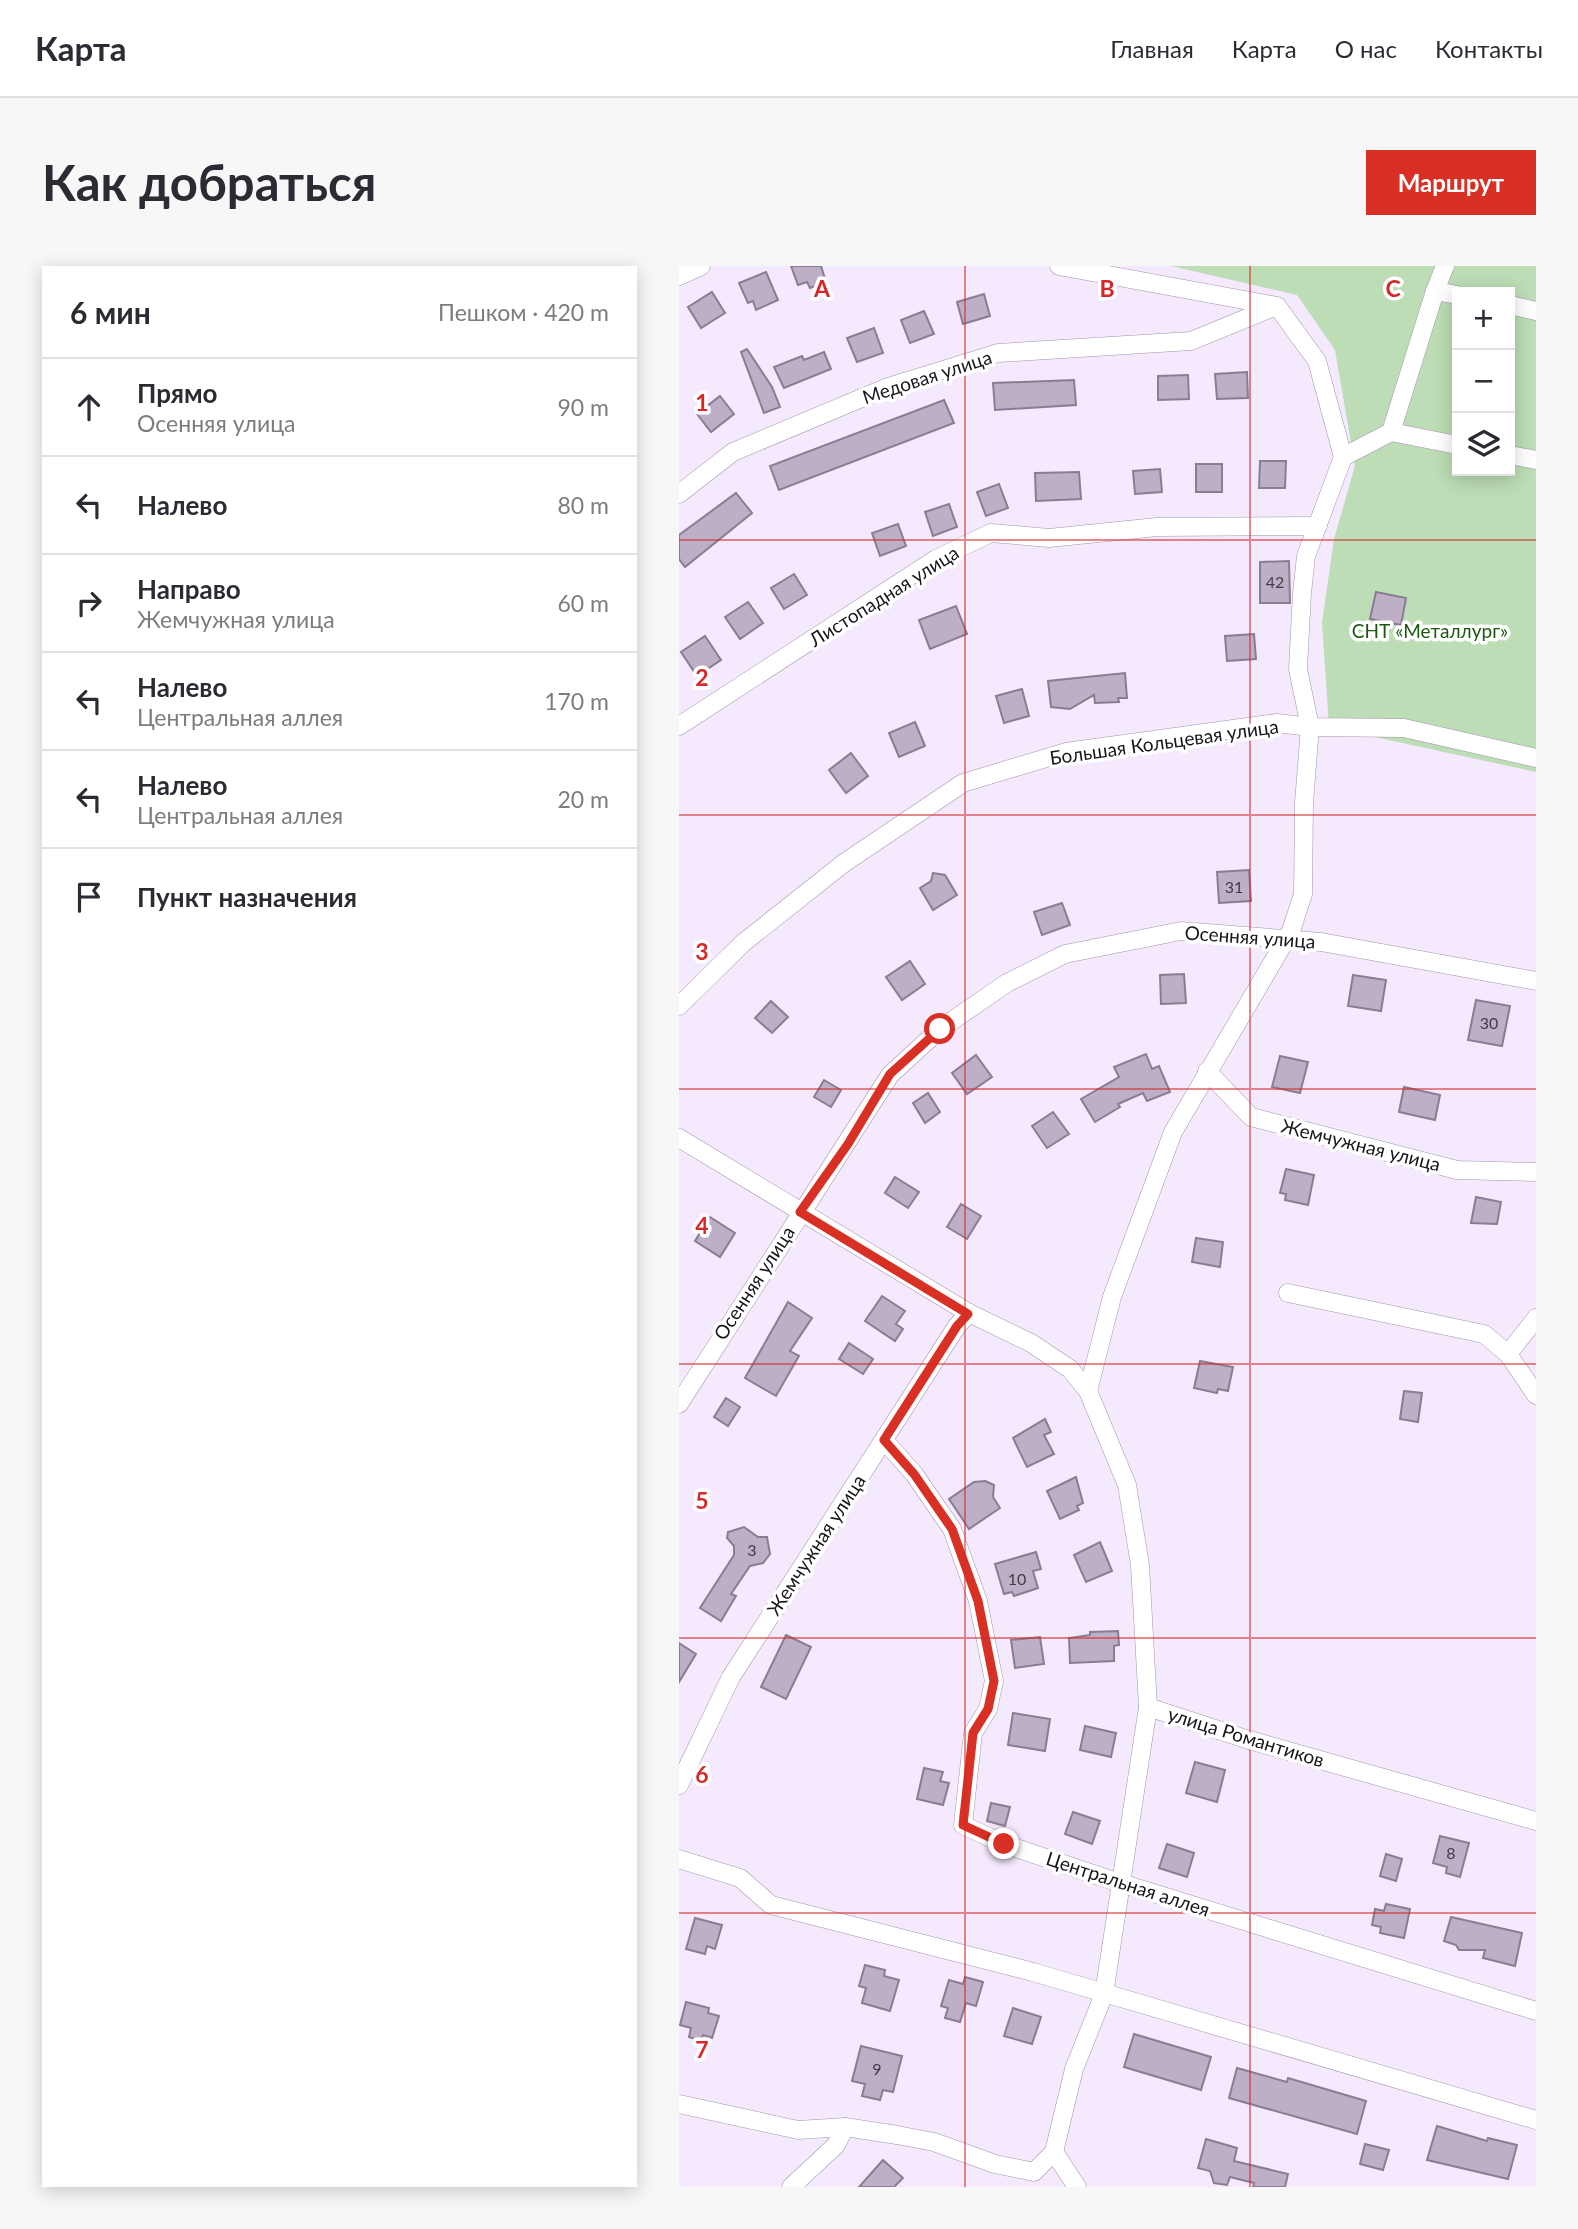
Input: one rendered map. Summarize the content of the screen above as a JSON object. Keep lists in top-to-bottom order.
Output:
{
  "streets": {
    "street": [
      "Медовая улица",
      "Листопадная улица",
      "Большая Кольцевая улица",
      "Осенняя улица",
      "Жемчужная улица",
      "улица Романтиков",
      "Центральная аллея"
    ]
  },
  "crossings": [
    ["Осенняя улица", "улица Романтиков"],
    ["Жемчужная улица", "улица Романтиков"],
    ["Жемчужная улица", "Центральная аллея"]
  ],
  "parks": ["СНТ «Металлург»"],
  "house_numbers": [
    "42",
    "31",
    "30",
    "3",
    "10",
    "8",
    "9"
  ],
  "page": {
    "header": "Карта",
    "nav": [
      "Главная",
      "Карта",
      "О нас",
      "Контакты"
    ],
    "buttons": "Маршрут",
    "title": "Как добраться",
    "heading": ["6 мин", "Пешком · 420 m"],
    "map_buttons": ["+", "−"],
    "list": [
      ["Прямо", "Осенняя улица", "90 m"],
      ["Налево", "80 m"],
      ["Направо", "Жемчужная улица", "60 m"],
      ["Налево", "Центральная аллея", "170 m"],
      ["Налево", "Центральная аллея", "20 m"],
      "Пункт назначения"
    ]
  },
  "grid": {
    "columns": ["A", "B", "C"],
    "rows": [
      "1",
      "2",
      "3",
      "4",
      "5",
      "6",
      "7"
    ]
  }
}
